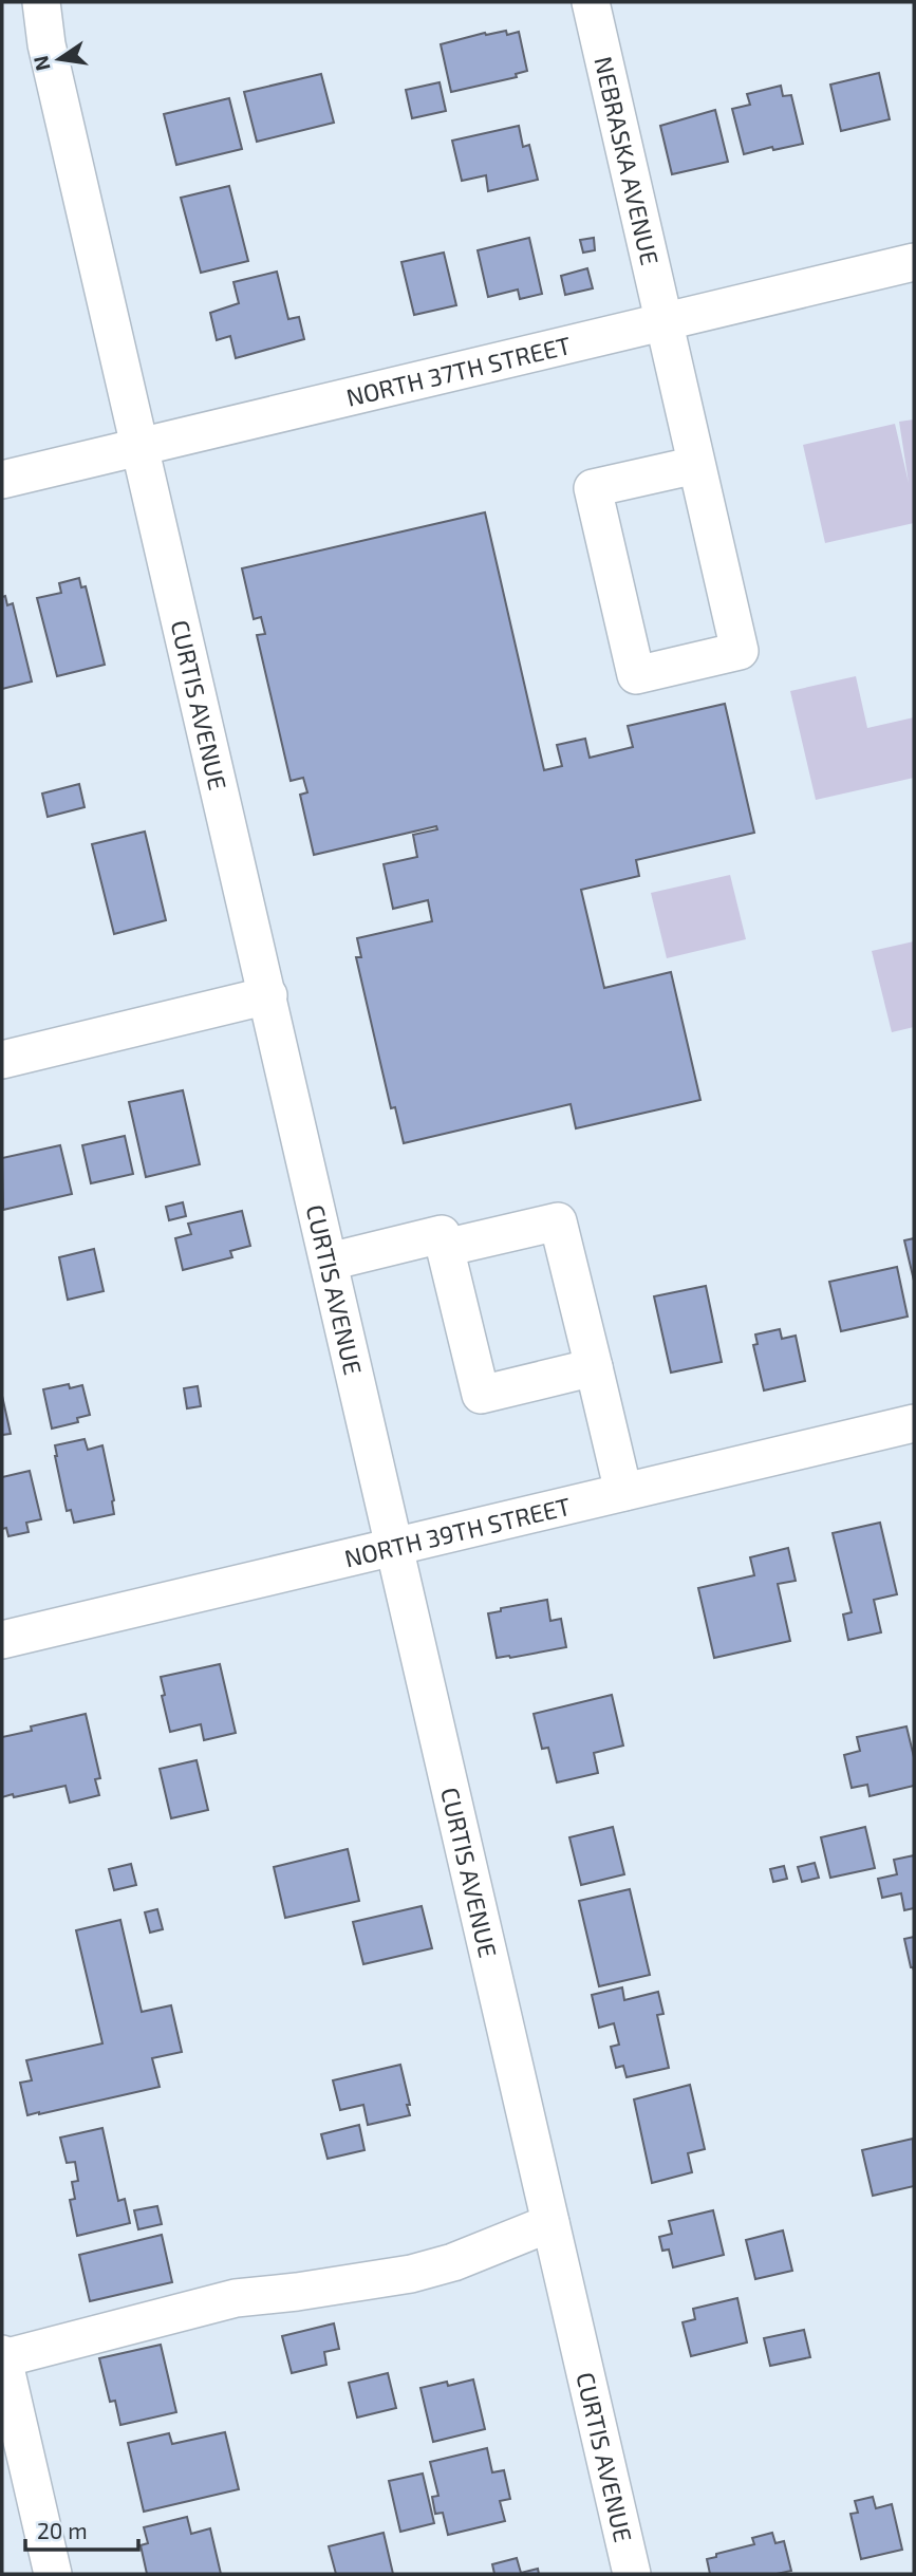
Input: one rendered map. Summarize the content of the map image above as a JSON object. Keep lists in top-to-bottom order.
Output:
{
  "streets": {
    "street": [
      "NEBRASKA AVENUE",
      "NORTH 37TH STREET",
      "CURTIS AVENUE",
      "NORTH 39TH STREET"
    ]
  },
  "crossings": [
    ["NEBRASKA AVENUE", "NORTH 37TH STREET"],
    ["NORTH 37TH STREET", "CURTIS AVENUE"],
    ["CURTIS AVENUE", "NORTH 39TH STREET"]
  ],
  "scale_bar": "20 m",
  "north": "left"
}
